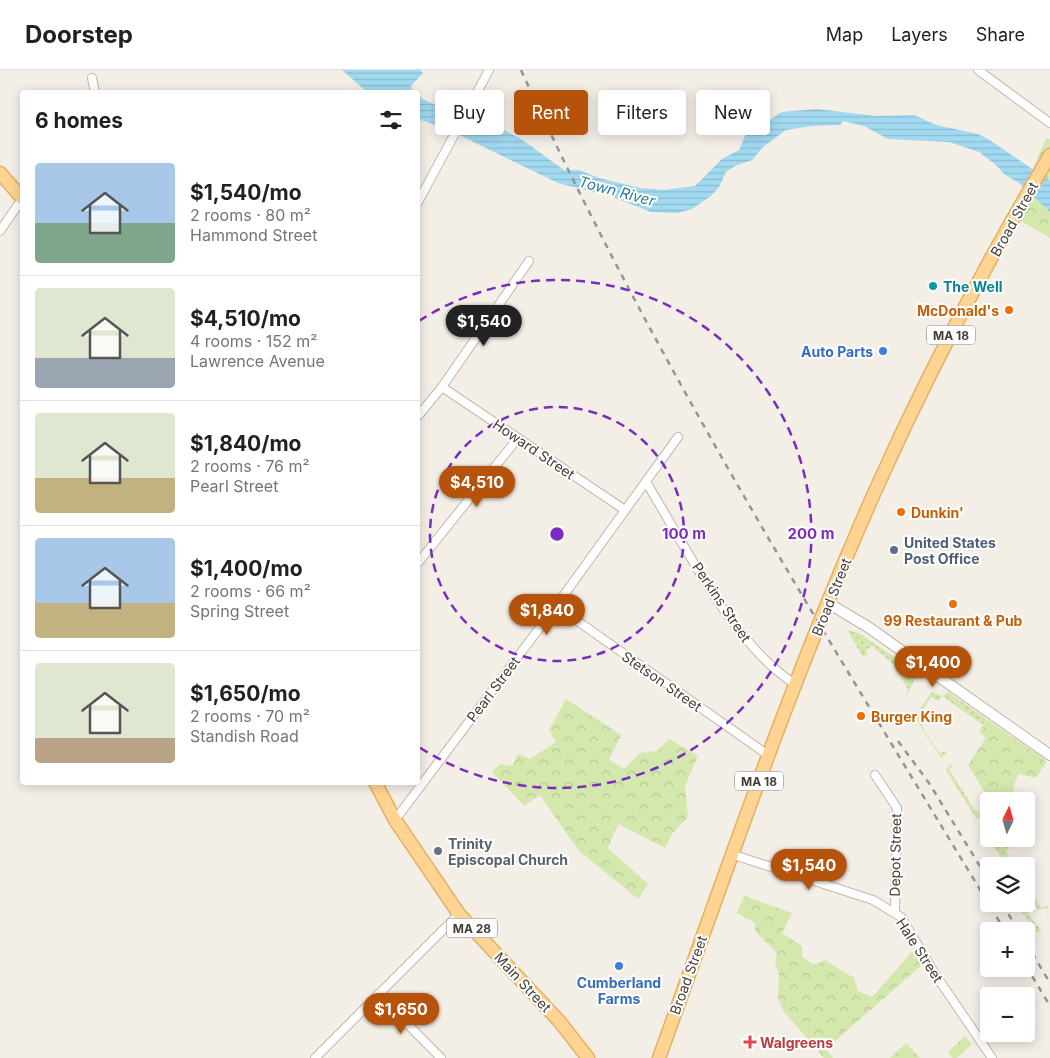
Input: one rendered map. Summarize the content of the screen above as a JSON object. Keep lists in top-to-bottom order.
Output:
{
  "streets": {
    "main road": [
      "Broad Street",
      "MA 18",
      "MA 28",
      "Main Street"
    ],
    "street": [
      "Howard Street",
      "Perkins Street",
      "Stetson Street",
      "Pearl Street",
      "Depot Street",
      "Hale Street"
    ]
  },
  "crossings": [
    ["Broad Street", "Perkins Street"],
    ["Broad Street", "Stetson Street"],
    ["Broad Street", "Hale Street"],
    ["Howard Street", "Pearl Street"],
    ["Perkins Street", "Pearl Street"],
    ["Stetson Street", "Pearl Street"],
    ["Pearl Street", "Main Street"],
    ["Depot Street", "Hale Street"]
  ],
  "water": ["Town River"],
  "places": {
    "other": [
      "The Well",
      "McDonald's",
      "Auto Parts",
      "Dunkin'",
      "United States Post Office",
      "99 Restaurant & Pub",
      "Burger King",
      "Trinity Episcopal Church",
      "Cumberland Farms"
    ],
    "health": ["Walgreens"]
  },
  "north": "top",
  "page": {
    "header": "Doorstep",
    "nav": ["Map", "Layers", "Share"],
    "chip": [
      "Buy",
      "Rent",
      "Filters",
      "New"
    ],
    "heading": "6 homes",
    "list": [
      {
        "name": "$1,540/mo",
        "note": "2 rooms · 80 m² · Hammond Street"
      },
      {
        "name": "$4,510/mo",
        "note": "4 rooms · 152 m² · Lawrence Avenue"
      },
      {
        "name": "$1,840/mo",
        "note": "2 rooms · 76 m² · Pearl Street"
      },
      {
        "name": "$1,400/mo",
        "note": "2 rooms · 66 m² · Spring Street"
      },
      {
        "name": "$1,650/mo",
        "note": "2 rooms · 70 m² · Standish Road"
      }
    ],
    "price": [
      "$1,540",
      "$4,510",
      "$1,840",
      "$1,400",
      "$1,540",
      "$1,650"
    ],
    "map_buttons": ["+", "−"]
  },
  "rings": ["100 m", "200 m"]
}
